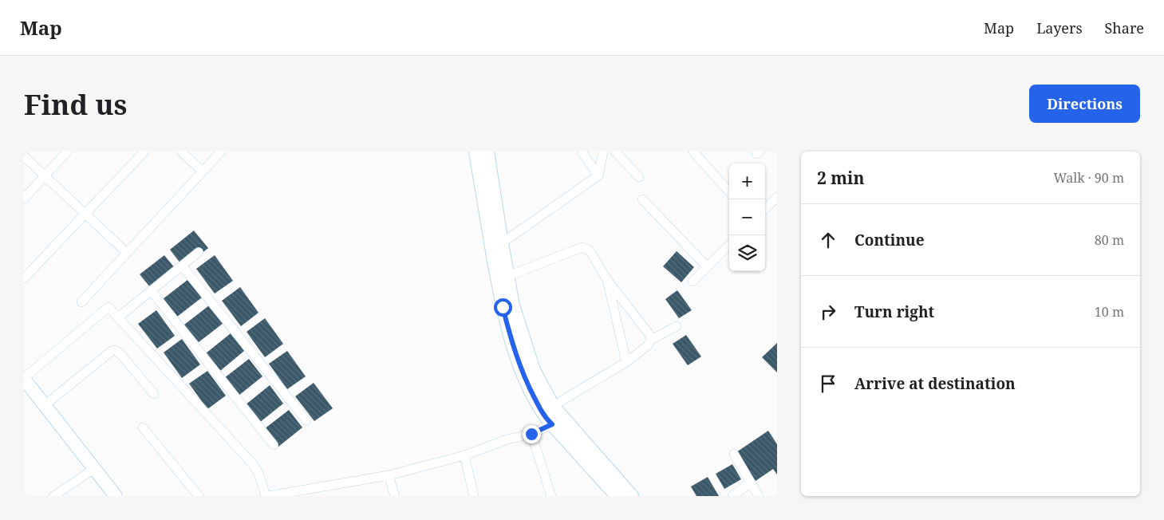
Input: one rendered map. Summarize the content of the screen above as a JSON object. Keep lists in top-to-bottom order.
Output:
{
  "page": {
    "header": "Map",
    "nav": ["Map", "Layers", "Share"],
    "buttons": "Directions",
    "title": "Find us",
    "heading": ["2 min", "Walk · 90 m"],
    "map_buttons": ["+", "−"],
    "list": [
      ["Continue", "80 m"],
      ["Turn right", "10 m"],
      "Arrive at destination"
    ]
  }
}
